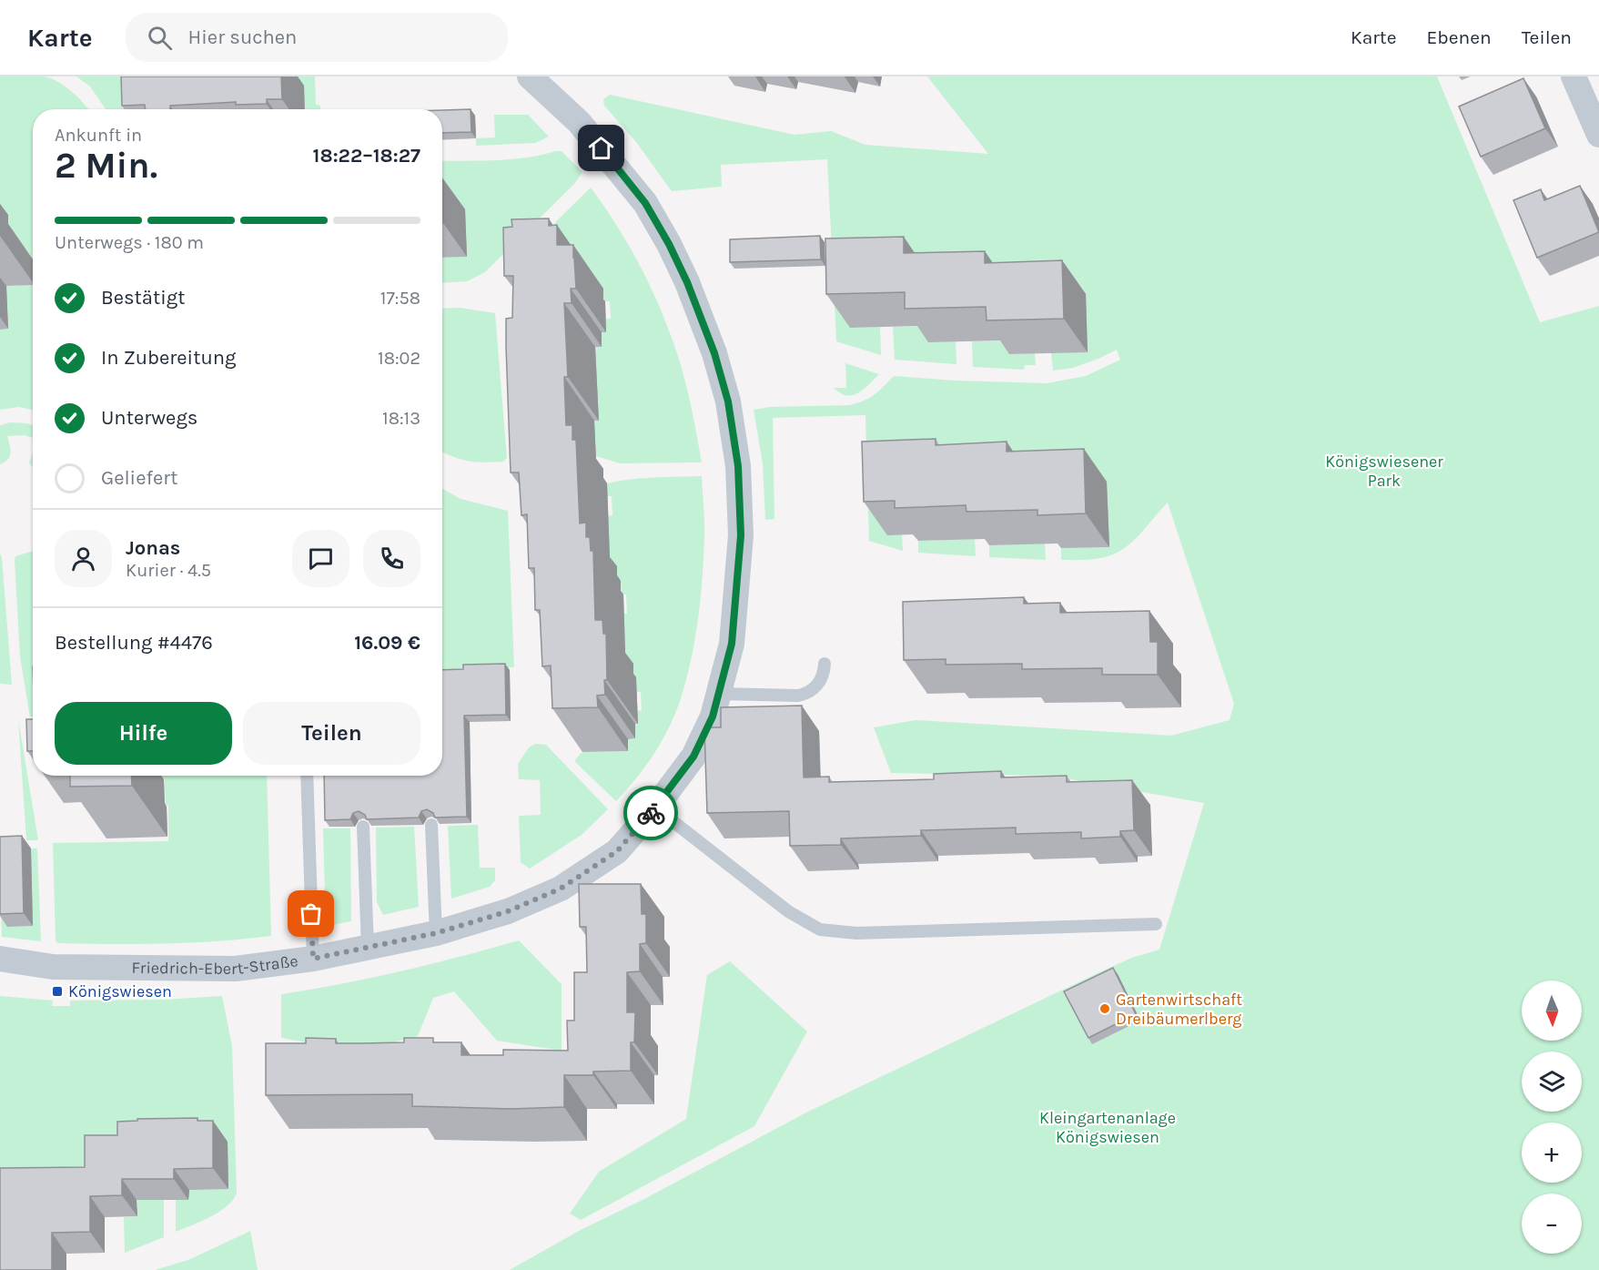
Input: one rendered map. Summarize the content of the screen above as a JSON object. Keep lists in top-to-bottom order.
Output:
{
  "streets": {
    "street": ["Friedrich-Ebert-Straße"]
  },
  "parks": ["Königswiesener Park", "Kleingartenanlage Königswiesen"],
  "places": {
    "transit": ["Königswiesen"],
    "other": ["Gartenwirtschaft Dreibäumerlberg"]
  },
  "north": "bottom",
  "page": {
    "header": "Karte",
    "search": "Hier suchen",
    "nav": ["Karte", "Ebenen", "Teilen"],
    "heading": ["2 Min.", "Ankunft in", "18:22–18:27"],
    "panel": [
      "Jonas",
      "Kurier · 4.5",
      "Bestellung #4476",
      "16.09 €"
    ],
    "bar": "Unterwegs · 180 m",
    "list": [
      ["Bestätigt", "17:58"],
      ["In Zubereitung", "18:02"],
      ["Unterwegs", "18:13"],
      "Geliefert"
    ],
    "buttons": ["Hilfe", "Teilen"],
    "map_buttons": ["+", "−"]
  }
}
